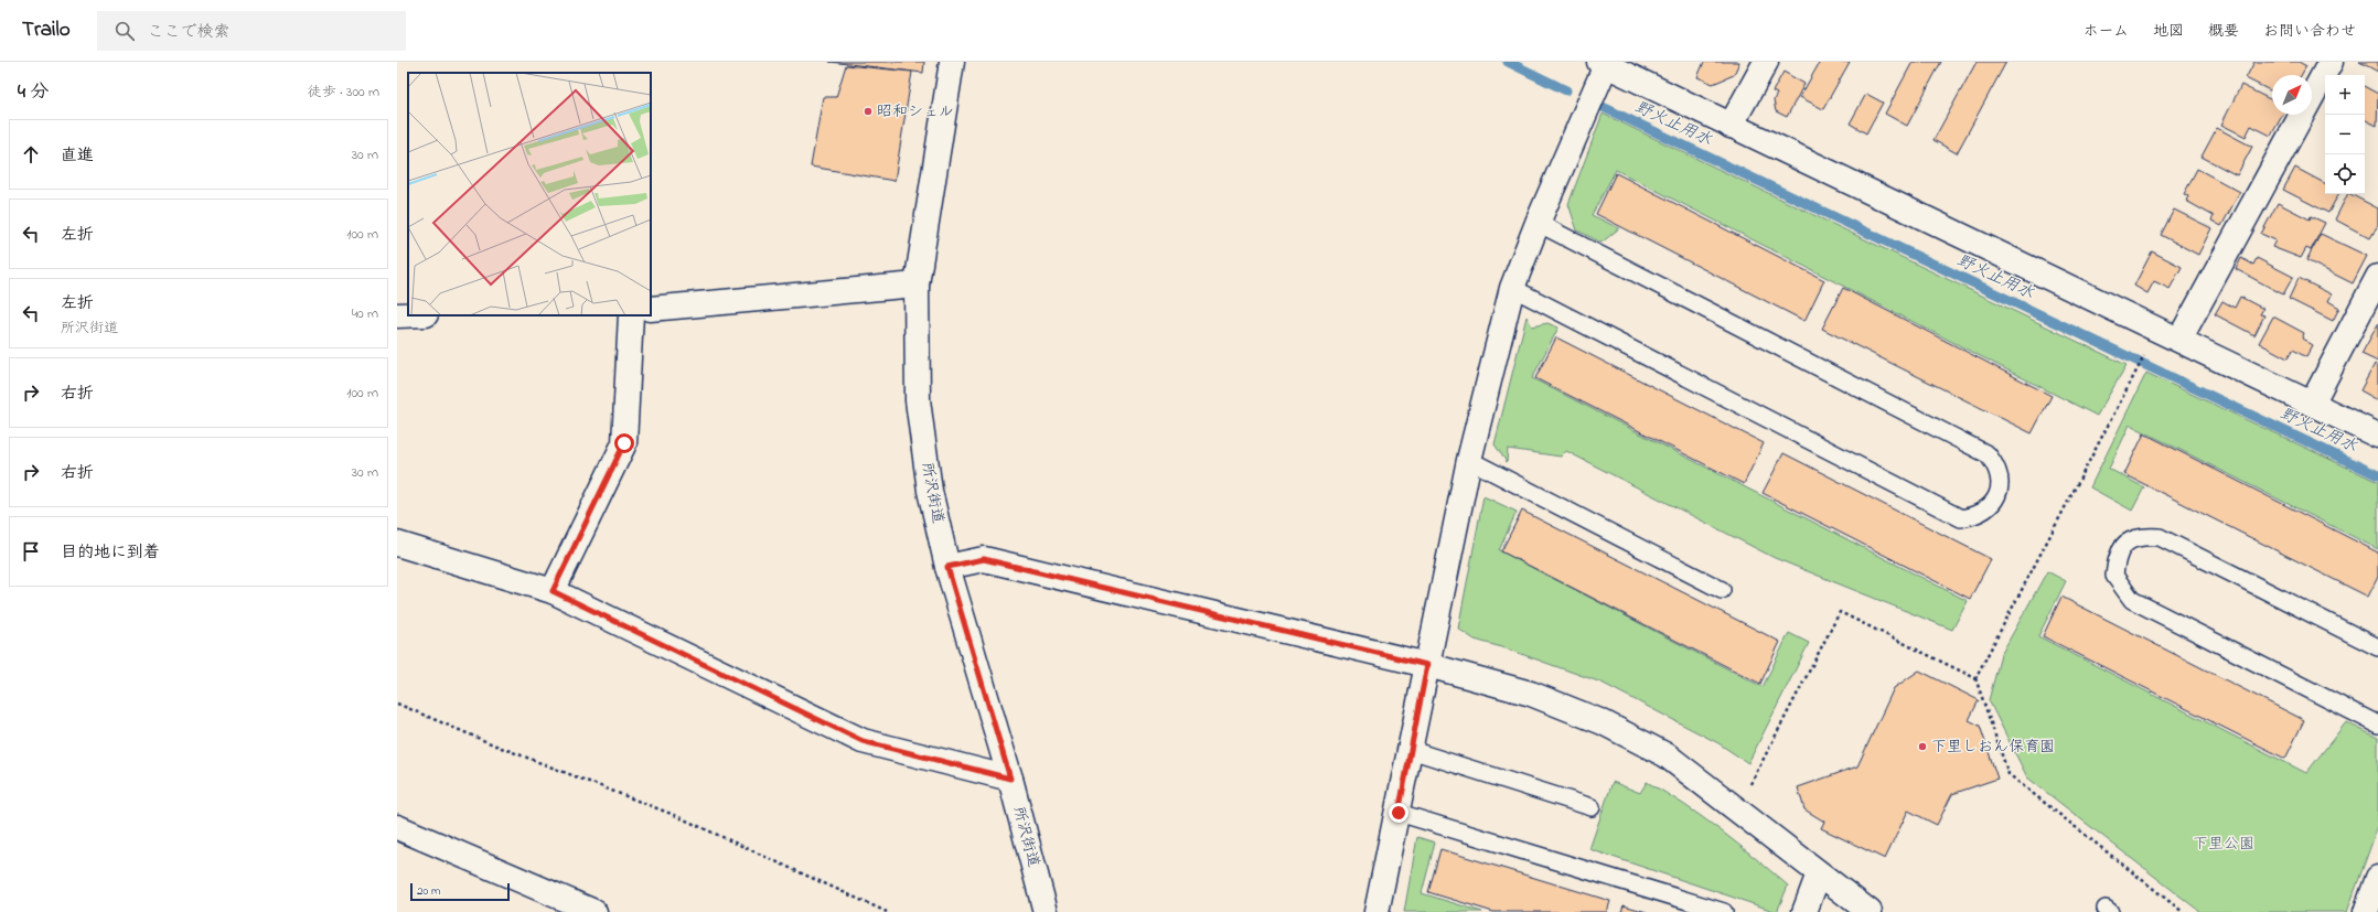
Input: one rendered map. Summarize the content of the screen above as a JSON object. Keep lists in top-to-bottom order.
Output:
{
  "streets": {
    "street": ["所沢街道"]
  },
  "water": ["野火止用水"],
  "parks": ["下里公園"],
  "places": ["昭和シェル", "下里しおん保育園"],
  "scale_bar": "20 m",
  "north": "top right",
  "page": {
    "header": "Trailo",
    "search": "ここで検索",
    "nav": [
      "ホーム",
      "地図",
      "概要",
      "お問い合わせ"
    ],
    "heading": ["4 分", "徒歩 · 300 m"],
    "map_buttons": ["+", "−"],
    "list": [
      ["直進", "30 m"],
      ["左折", "100 m"],
      ["左折", "所沢街道", "40 m"],
      ["右折", "100 m"],
      ["右折", "30 m"],
      "目的地に到着"
    ],
    "scale": "20 m"
  }
}
